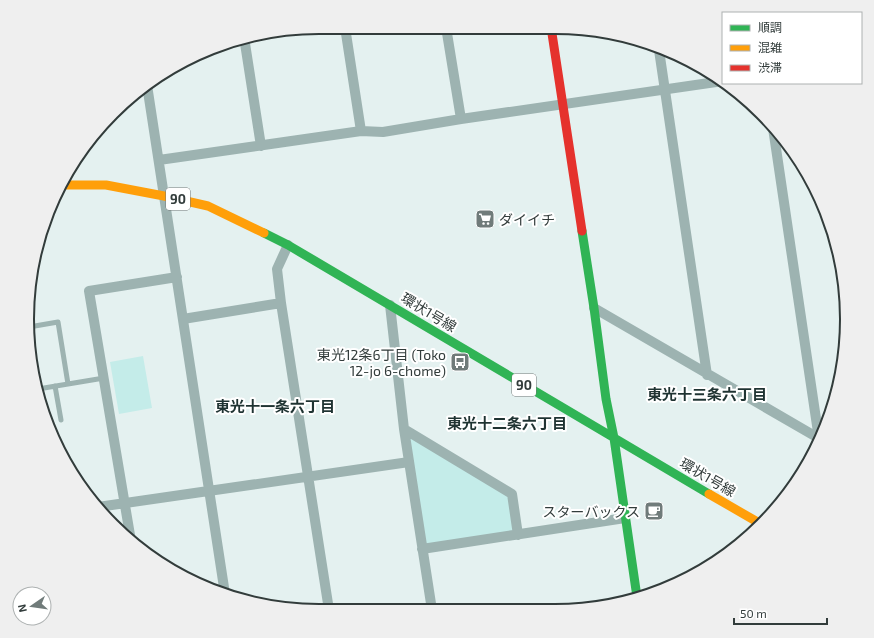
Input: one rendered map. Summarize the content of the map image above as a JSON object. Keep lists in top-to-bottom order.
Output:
{
  "streets": {
    "main road": ["90", "環状1号線"]
  },
  "districts": ["東光十三条六丁目", "東光十一条六丁目", "東光十二条六丁目"],
  "places": {
    "supermarket": ["ダイイチ"],
    "bus stop": ["東光12条6丁目 (Toko 12-jo 6-chome)"],
    "cafe": ["スターバックス"]
  },
  "legend": ["順調", "混雑", "渋滞"],
  "scale_bar": "50 m",
  "north": "left"
}
